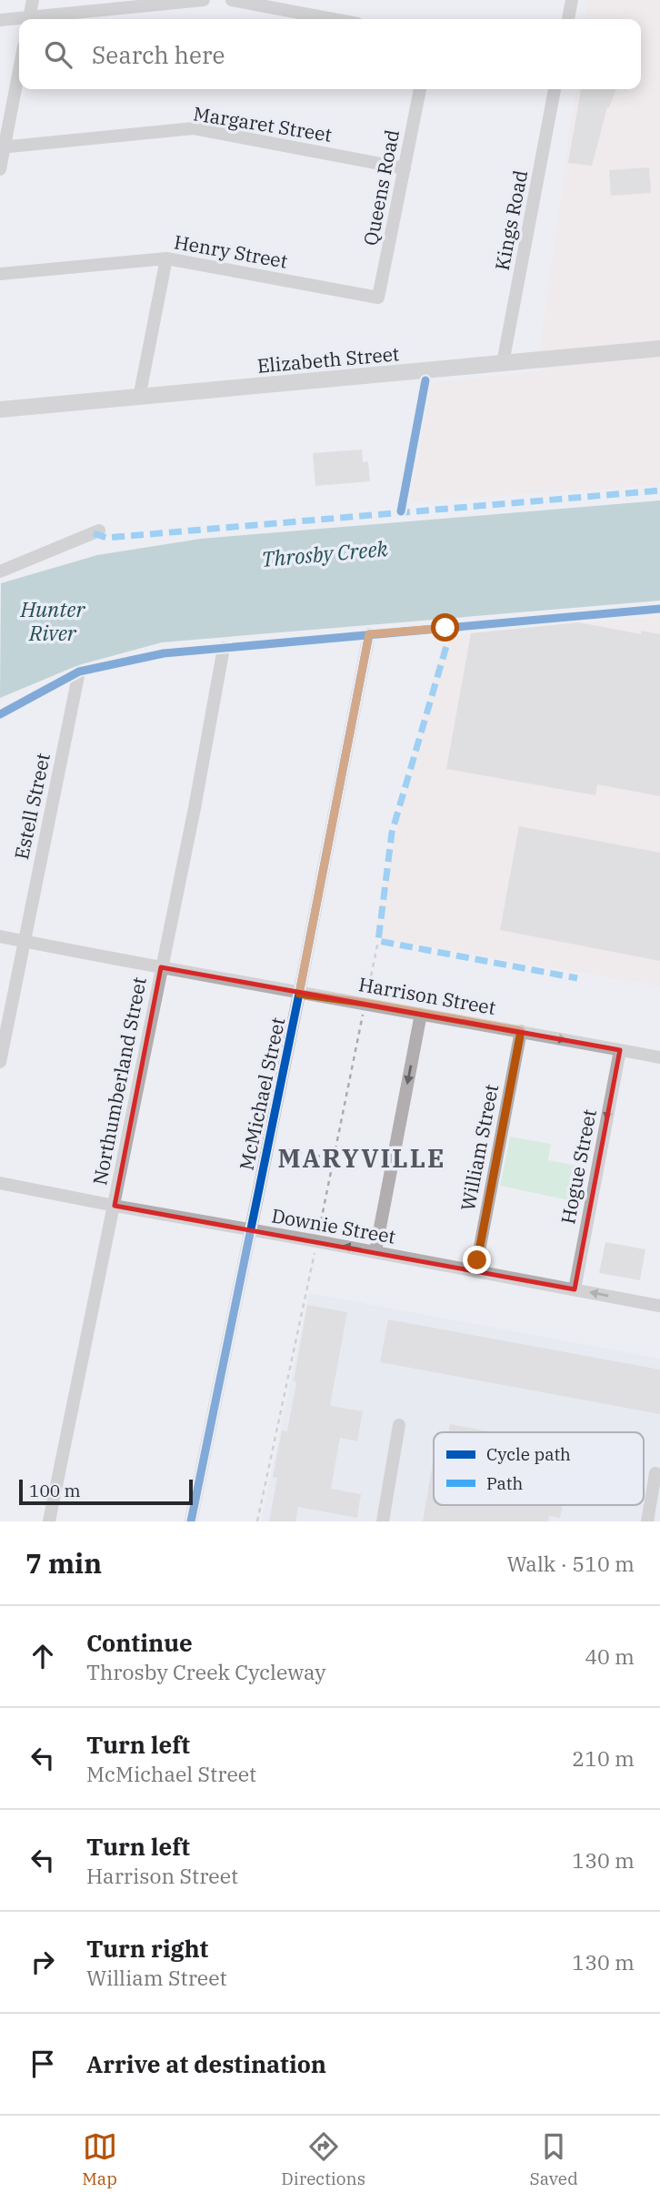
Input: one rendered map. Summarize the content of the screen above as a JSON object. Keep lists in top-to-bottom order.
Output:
{
  "streets": {
    "main road": ["Elizabeth Street"],
    "street": [
      "Margaret Street",
      "Queens Road",
      "Kings Road",
      "Henry Street",
      "Estell Street",
      "Harrison Street",
      "Northumberland Street",
      "McMichael Street",
      "William Street",
      "Hogue Street",
      "Downie Street"
    ]
  },
  "crossings": [
    ["Margaret Street", "Queens Road"],
    ["Queens Road", "Henry Street"],
    ["Kings Road", "Elizabeth Street"],
    ["Estell Street", "Harrison Street"],
    ["Harrison Street", "Northumberland Street"],
    ["Harrison Street", "McMichael Street"],
    ["Harrison Street", "William Street"],
    ["Harrison Street", "Hogue Street"],
    ["Northumberland Street", "Downie Street"],
    ["McMichael Street", "Downie Street"],
    ["William Street", "Downie Street"],
    ["Hogue Street", "Downie Street"]
  ],
  "one_way": ["Hogue Street"],
  "districts": ["MARYVILLE"],
  "water": ["Throsby Creek", "Hunter River"],
  "legend": ["Cycle path", "Path"],
  "scale_bar": "100 m",
  "page": {
    "search": "Search here",
    "scale": "100 m",
    "heading": ["7 min", "Walk · 510 m"],
    "list": [
      ["Continue", "Throsby Creek Cycleway", "40 m"],
      ["Turn left", "McMichael Street", "210 m"],
      ["Turn left", "Harrison Street", "130 m"],
      ["Turn right", "William Street", "130 m"],
      "Arrive at destination"
    ],
    "nav": ["Map", "Directions", "Saved"]
  }
}
